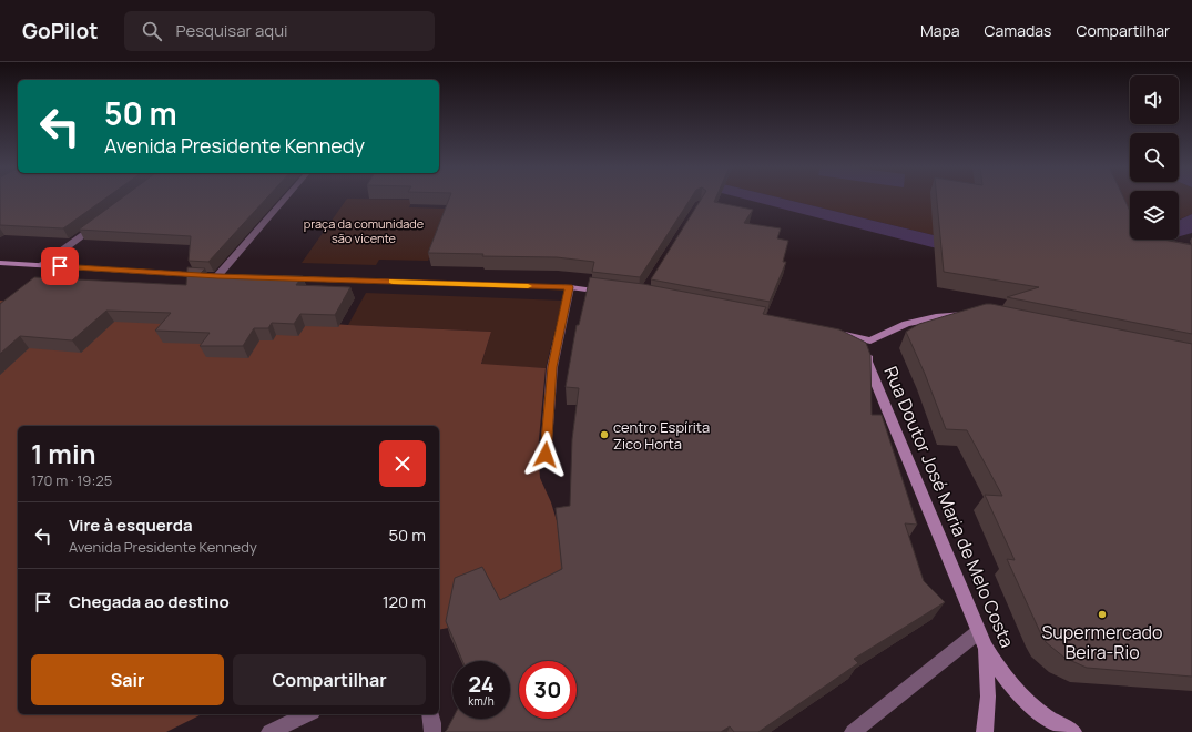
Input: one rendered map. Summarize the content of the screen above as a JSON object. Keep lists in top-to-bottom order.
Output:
{
  "streets": {
    "main road": ["Rua Doutor José Maria de Melo Costa"]
  },
  "parks": ["praça da comunidade são vicente"],
  "places": ["centro Espírita Zico Horta", "Supermercado Beira-Rio"],
  "page": {
    "header": "GoPilot",
    "search": "Pesquisar aqui",
    "nav": ["Mapa", "Camadas", "Compartilhar"],
    "turn": ["50 m", "Avenida Presidente Kennedy"],
    "heading": ["1 min", "170 m · 19:25"],
    "list": [
      {
        "name": "Vire à esquerda",
        "note": "Avenida Presidente Kennedy",
        "value": "50 m"
      },
      {
        "name": "Chegada ao destino",
        "value": "120 m"
      }
    ],
    "buttons": ["Sair", "Compartilhar"],
    "speed": "24 km/h",
    "limit": "30"
  }
}
